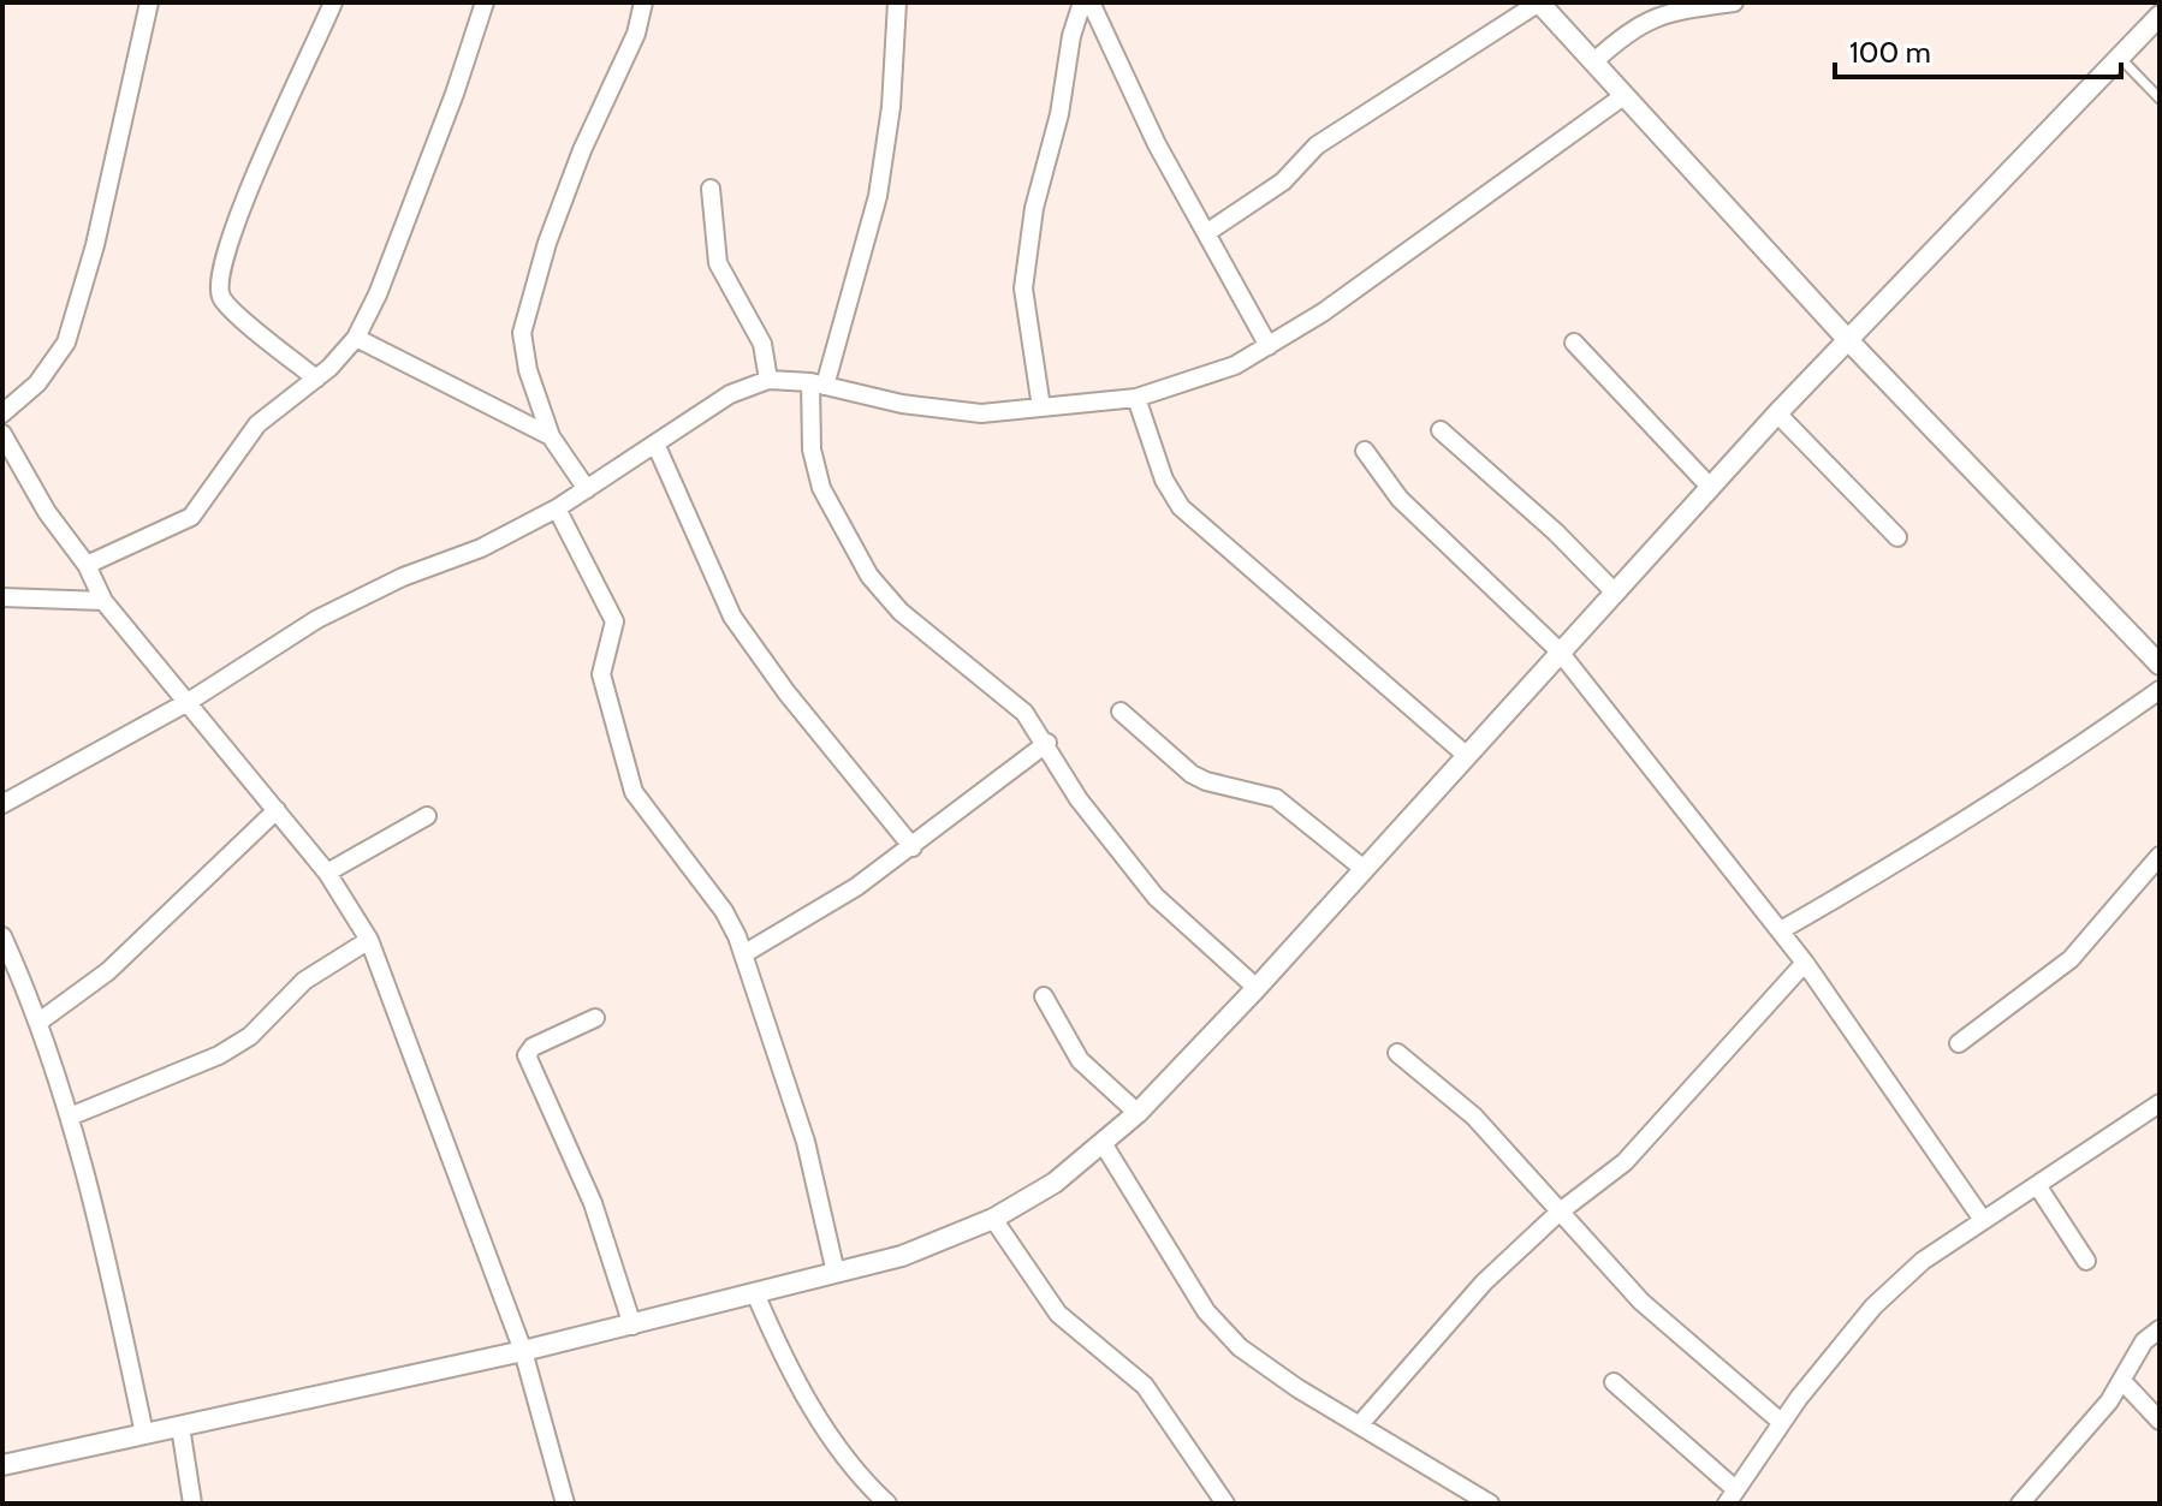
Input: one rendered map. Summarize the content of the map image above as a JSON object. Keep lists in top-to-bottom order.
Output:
{
  "scale_bar": "100 m"
}
